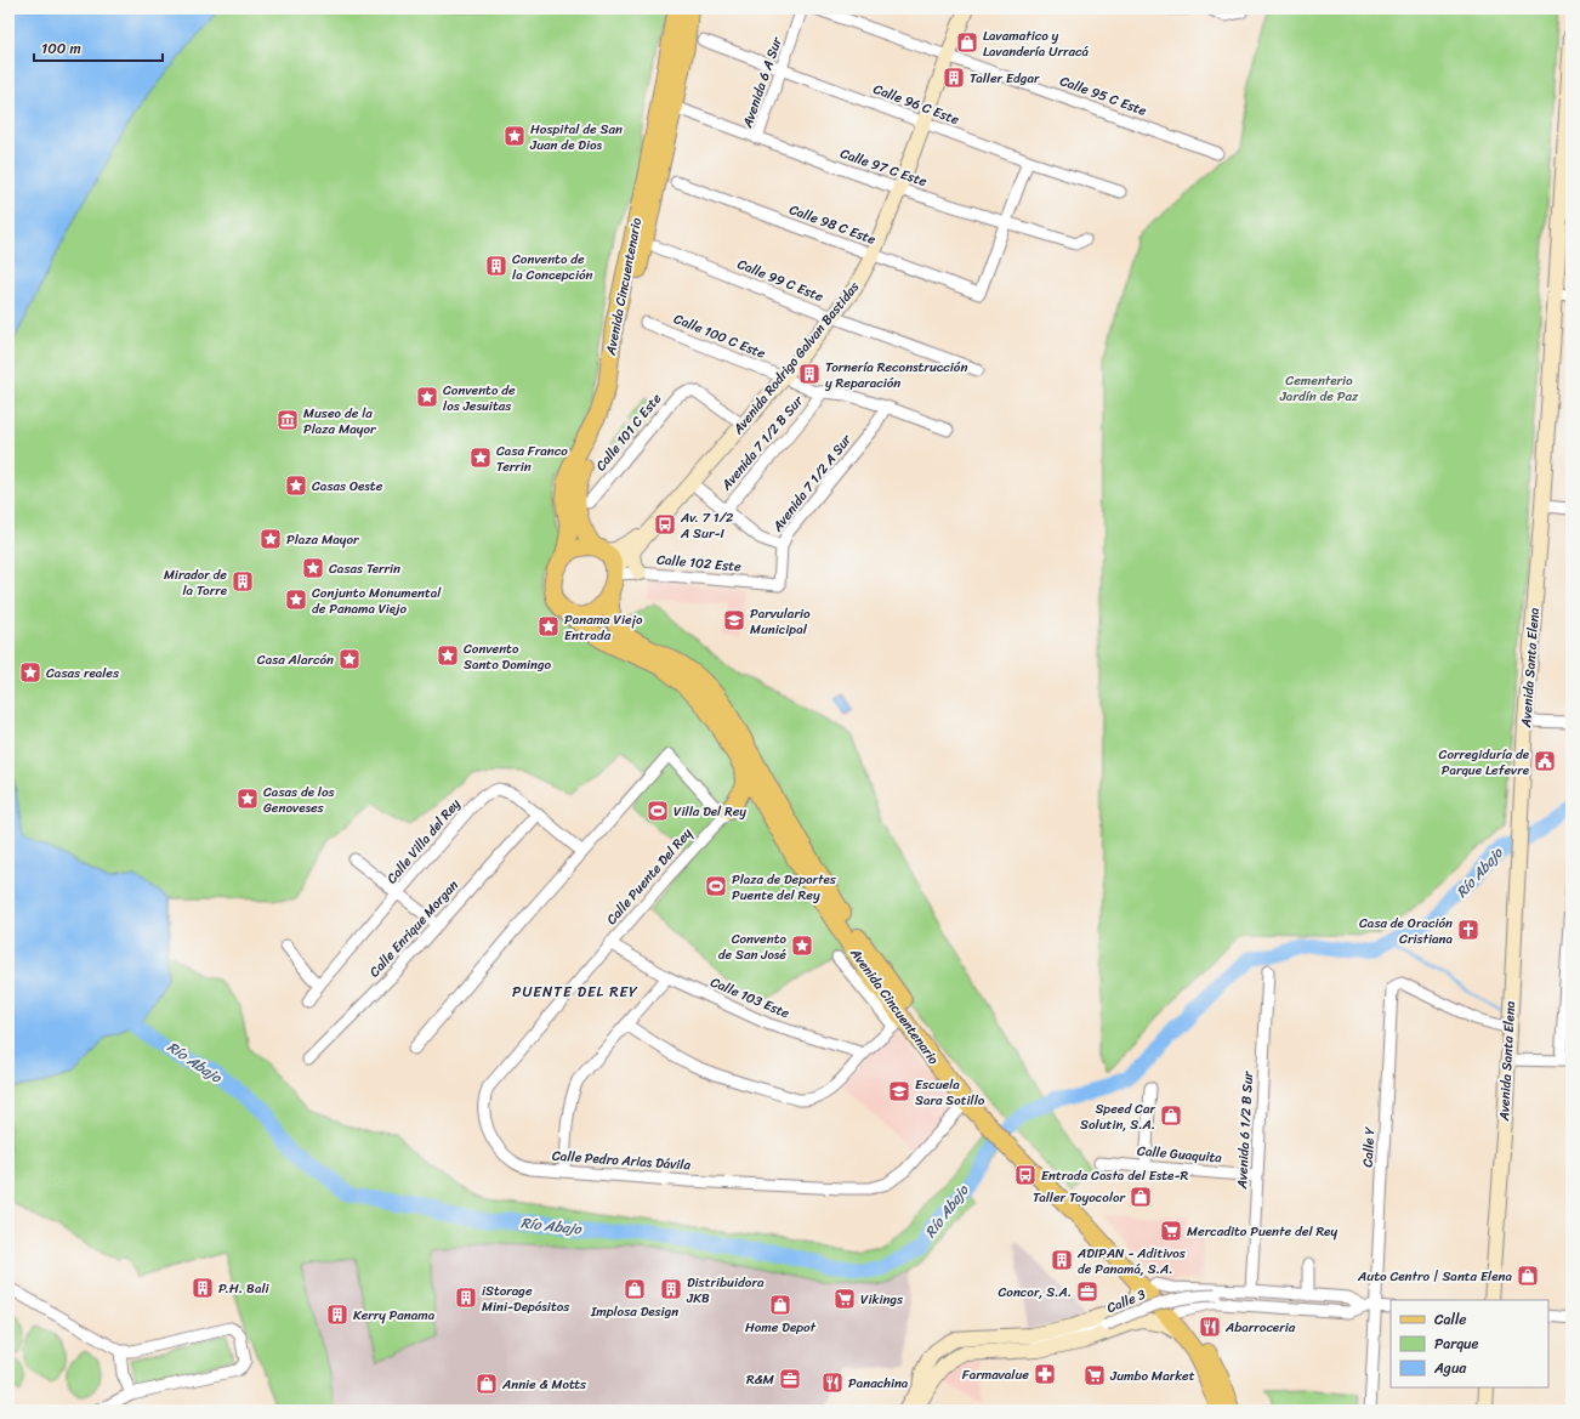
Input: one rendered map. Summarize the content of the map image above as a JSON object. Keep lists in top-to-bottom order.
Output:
{
  "streets": {
    "main road": ["Avenida Cincuentenario"],
    "street": [
      "Avenida 6 A Sur",
      "Calle 95 C Este",
      "Calle 96 C Este",
      "Calle 97 C Este",
      "Calle 98 C Este",
      "Calle 99 C Este",
      "Calle 100 C Este",
      "Avenida Rodrigo Galvan Bastidas",
      "Calle 101 C Este",
      "Avenida 7 1/2 B Sur",
      "Avenida 7 1/2 A Sur",
      "Calle 102 Este",
      "Avenida Santa Elena",
      "Calle Villa del Rey",
      "Calle Puente Del Rey",
      "Calle Enrique Morgan",
      "Calle 103 Este",
      "Avenida 6 1/2 B Sur",
      "Calle Y",
      "Calle Guaquita",
      "Calle Pedro Arias Dávila",
      "Calle 3"
    ]
  },
  "crossings": [
    ["Avenida 6 A Sur", "Calle 96 C Este"],
    ["Avenida 6 A Sur", "Calle 97 C Este"],
    ["Calle 95 C Este", "Avenida Rodrigo Galvan Bastidas"],
    ["Calle 96 C Este", "Avenida Rodrigo Galvan Bastidas"],
    ["Calle 97 C Este", "Calle 98 C Este"],
    ["Calle 97 C Este", "Avenida Cincuentenario"],
    ["Calle 97 C Este", "Avenida Rodrigo Galvan Bastidas"],
    ["Calle 98 C Este", "Avenida Rodrigo Galvan Bastidas"],
    ["Calle 99 C Este", "Avenida Rodrigo Galvan Bastidas"],
    ["Avenida Cincuentenario", "Avenida Rodrigo Galvan Bastidas"],
    ["Avenida Cincuentenario", "Calle 102 Este"],
    ["Avenida Cincuentenario", "Calle Puente Del Rey"],
    ["Avenida Cincuentenario", "Calle Pedro Arias Dávila"],
    ["Avenida Cincuentenario", "Calle 3"],
    ["Calle 100 C Este", "Avenida Rodrigo Galvan Bastidas"],
    ["Calle 100 C Este", "Avenida 7 1/2 B Sur"],
    ["Calle 100 C Este", "Avenida 7 1/2 A Sur"],
    ["Avenida Rodrigo Galvan Bastidas", "Calle 101 C Este"],
    ["Avenida Rodrigo Galvan Bastidas", "Calle 102 Este"],
    ["Avenida 7 1/2 A Sur", "Calle 102 Este"],
    ["Avenida Santa Elena", "Calle Y"],
    ["Calle Villa del Rey", "Calle Enrique Morgan"],
    ["Calle Puente Del Rey", "Calle 103 Este"],
    ["Calle Puente Del Rey", "Calle Pedro Arias Dávila"],
    ["Calle 103 Este", "Calle Pedro Arias Dávila"],
    ["Avenida 6 1/2 B Sur", "Calle Guaquita"],
    ["Avenida 6 1/2 B Sur", "Calle 3"],
    ["Calle Y", "Calle 3"]
  ],
  "districts": ["PUENTE DEL REY"],
  "water": ["Río Abajo"],
  "parks": ["Cementerio Jardín de Paz"],
  "places": {
    "shop": [
      "Lavamatico y Lavandería Urracá",
      "Speed Car Solutin, S.A.",
      "Taller Toyocolor",
      "Auto Centro | Santa Elena",
      "Implosa Design",
      "Home Depot",
      "Annie & Motts"
    ],
    "building": [
      "Taller Edgar",
      "Convento de la Concepción",
      "Tornería Reconstrucción y Reparación",
      "Mirador de la Torre",
      "ADIPAN - Aditivos de Panamá, S.A.",
      "P.H. Bali",
      "Distribuidora JKB",
      "iStorage Mini-Depósitos",
      "Kerry Panama"
    ],
    "place": [
      "Hospital de San Juan de Dios",
      "Convento de los Jesuitas",
      "Casa Franco Terrin",
      "Casas Oeste",
      "Plaza Mayor",
      "Casas Terrin",
      "Conjunto Monumental de Panama Viejo",
      "Panama Viejo Entrada",
      "Convento Santo Domingo",
      "Casa Alarcón",
      "Casas reales",
      "Casas de los Genoveses",
      "Convento de San José"
    ],
    "museum": ["Museo de la Plaza Mayor"],
    "bus stop": ["Av. 7 1/2 A Sur-I", "Entrada Costa del Este-R"],
    "school or university": ["Parvulario Municipal", "Escuela Sara Sotillo"],
    "public building": ["Corregiduría de Parque Lefevre"],
    "sports": ["Villa Del Rey", "Plaza de Deportes Puente del Rey"],
    "church": ["Casa de Oración Cristiana"],
    "supermarket": ["Mercadito Puente del Rey", "Vikings", "Jumbo Market"],
    "office": ["Concor, S.A.", "R&M"],
    "restaurant": ["Abarroceria", "Panachina"],
    "pharmacy": ["Farmavalue"]
  },
  "legend": ["Calle", "Parque", "Agua"],
  "scale_bar": "100 m"
}
